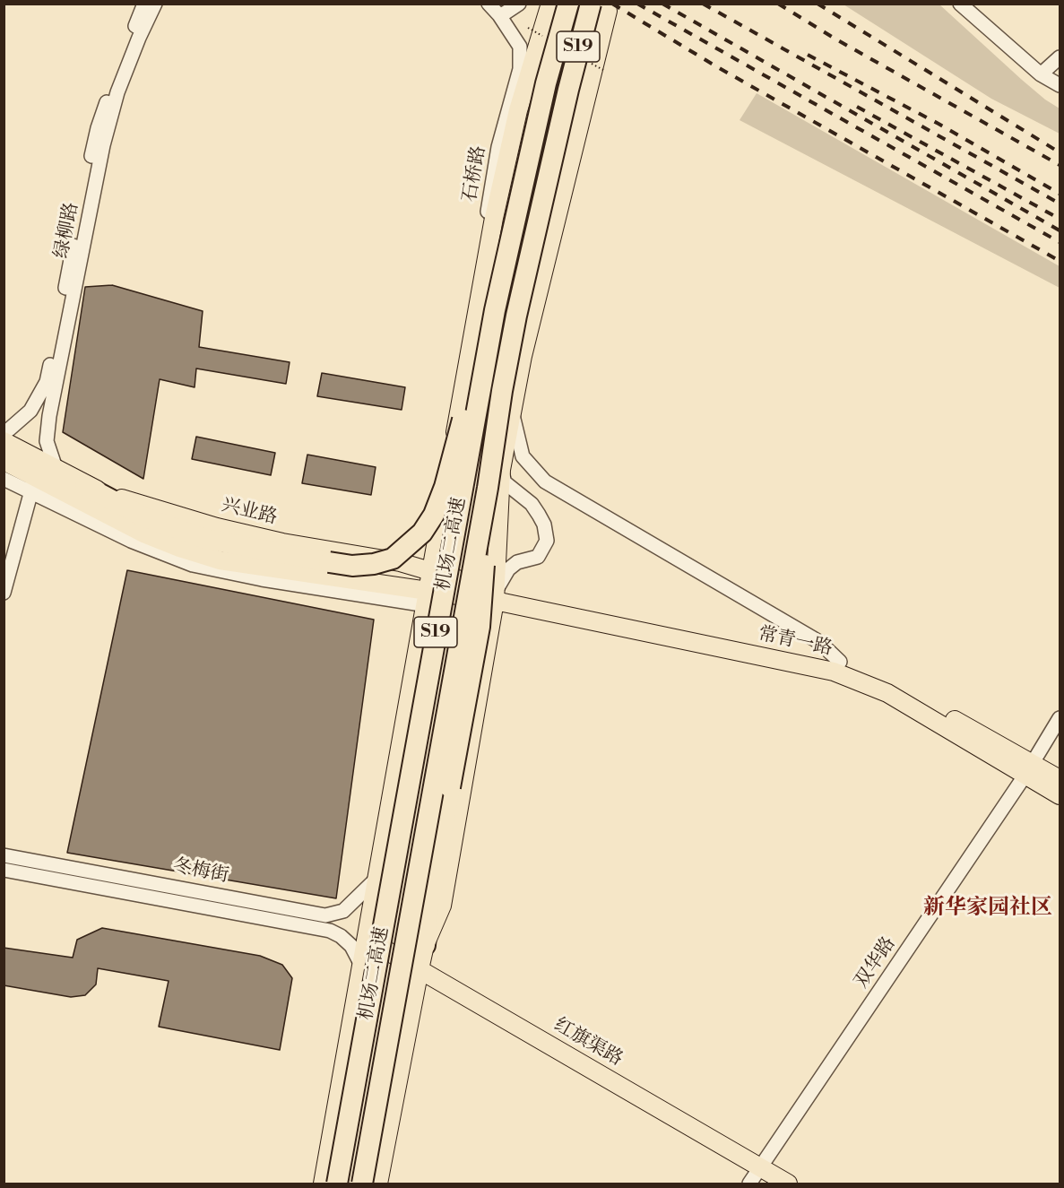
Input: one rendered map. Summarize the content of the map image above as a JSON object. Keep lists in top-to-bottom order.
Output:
{
  "streets": {
    "highway": ["S19", "机场二高速"],
    "main road": ["兴业路", "常青一路", "红旗渠路"],
    "street": [
      "石桥路",
      "绿柳路",
      "冬梅街",
      "双华路"
    ]
  },
  "crossings": [
    ["绿柳路", "兴业路"],
    ["兴业路", "常青一路"],
    ["常青一路", "双华路"],
    ["双华路", "红旗渠路"]
  ],
  "districts": ["新华家园社区"]
}
